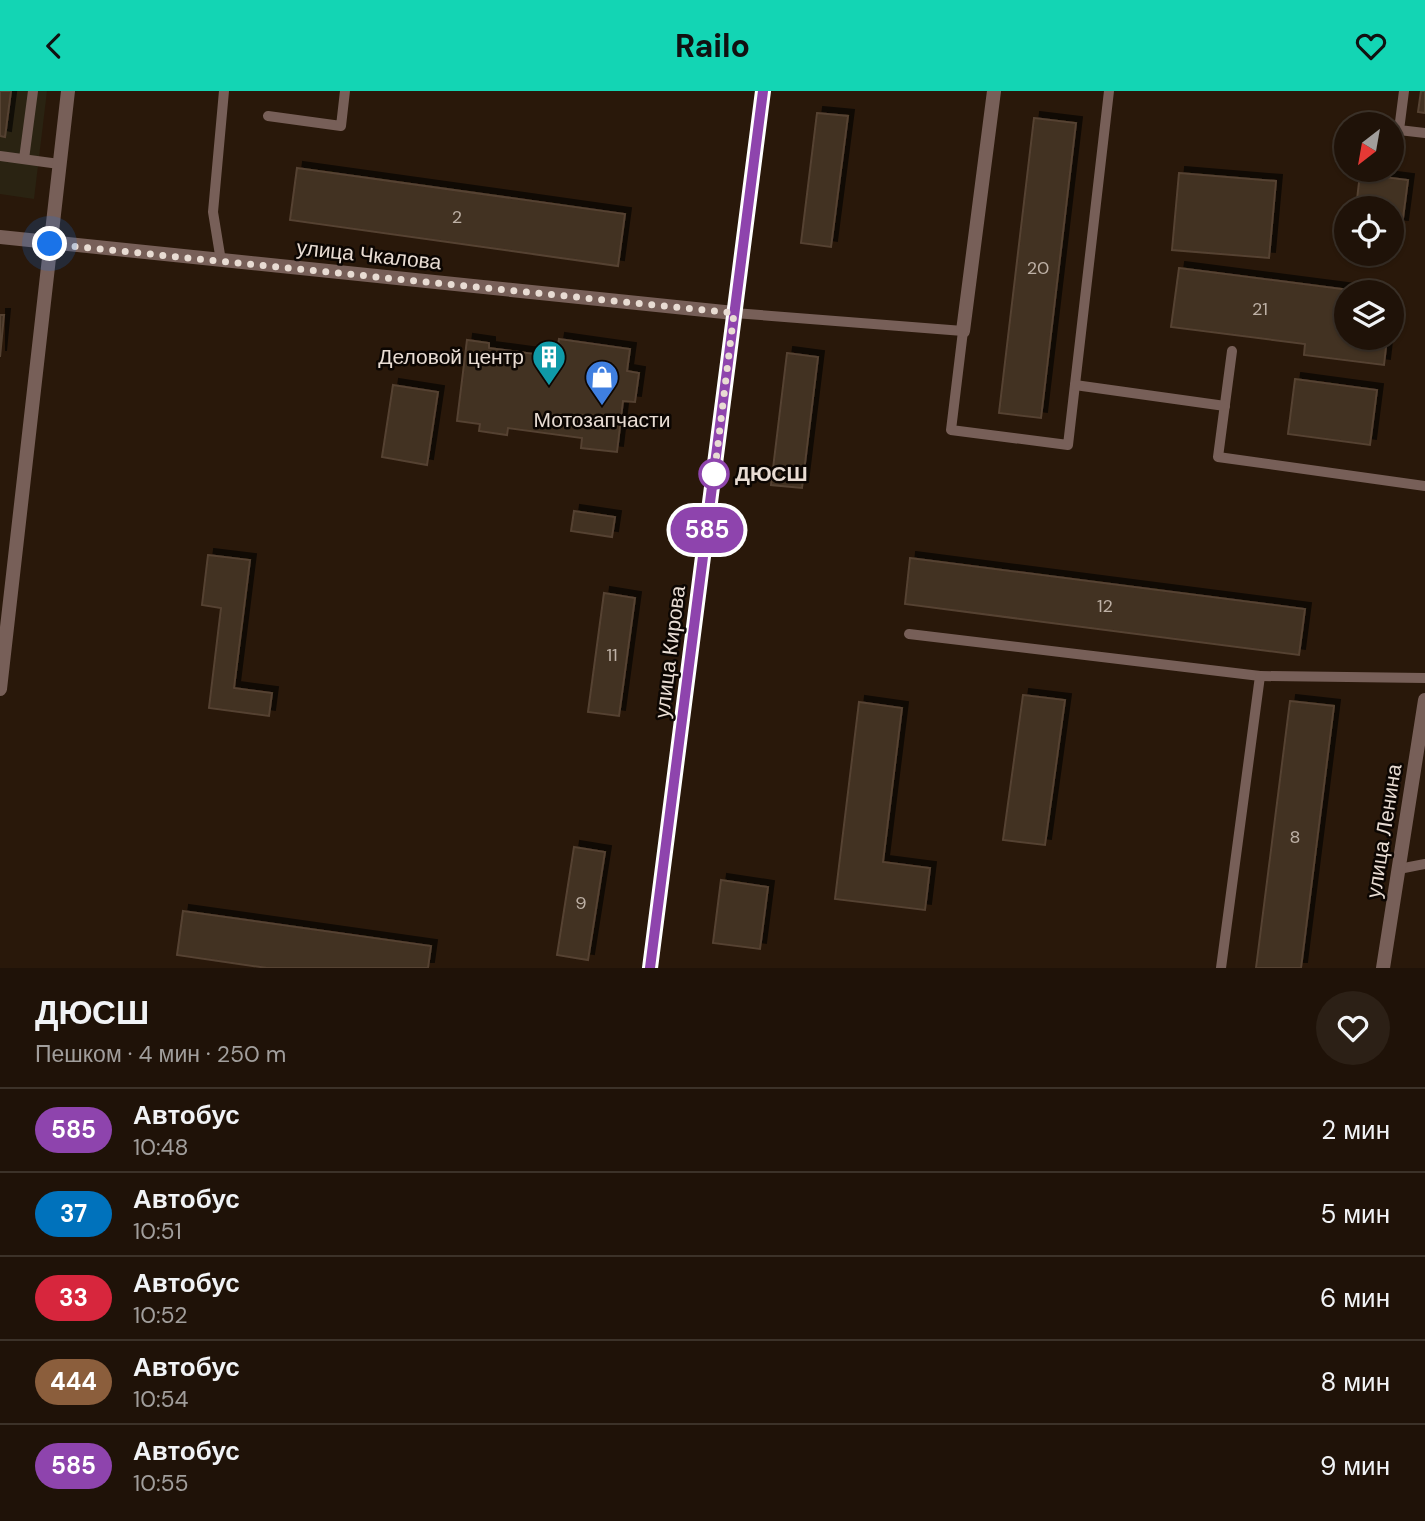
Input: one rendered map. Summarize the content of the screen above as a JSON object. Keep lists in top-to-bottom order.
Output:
{
  "streets": {
    "street": ["улица Чкалова", "улица Кирова", "улица Ленина"]
  },
  "crossings": [
    ["улица Чкалова", "улица Кирова"]
  ],
  "places": {
    "building": ["Деловой центр"],
    "shop": ["Мотозапчасти"],
    "other": ["ДЮСШ"]
  },
  "lines": ["bus line 585"],
  "house_numbers": [
    "2",
    "20",
    "21",
    "12",
    "11",
    "8",
    "9"
  ],
  "north": "bottom left",
  "page": {
    "header": "Railo",
    "on_map": "585",
    "heading": ["ДЮСШ", "Пешком · 4 мин · 250 m"],
    "list": [
      {
        "mark": "585",
        "name": "Автобус",
        "note": "10:48",
        "value": "2 мин"
      },
      {
        "mark": "37",
        "name": "Автобус",
        "note": "10:51",
        "value": "5 мин"
      },
      {
        "mark": "33",
        "name": "Автобус",
        "note": "10:52",
        "value": "6 мин"
      },
      {
        "mark": "444",
        "name": "Автобус",
        "note": "10:54",
        "value": "8 мин"
      },
      {
        "mark": "585",
        "name": "Автобус",
        "note": "10:55",
        "value": "9 мин"
      }
    ]
  }
}
